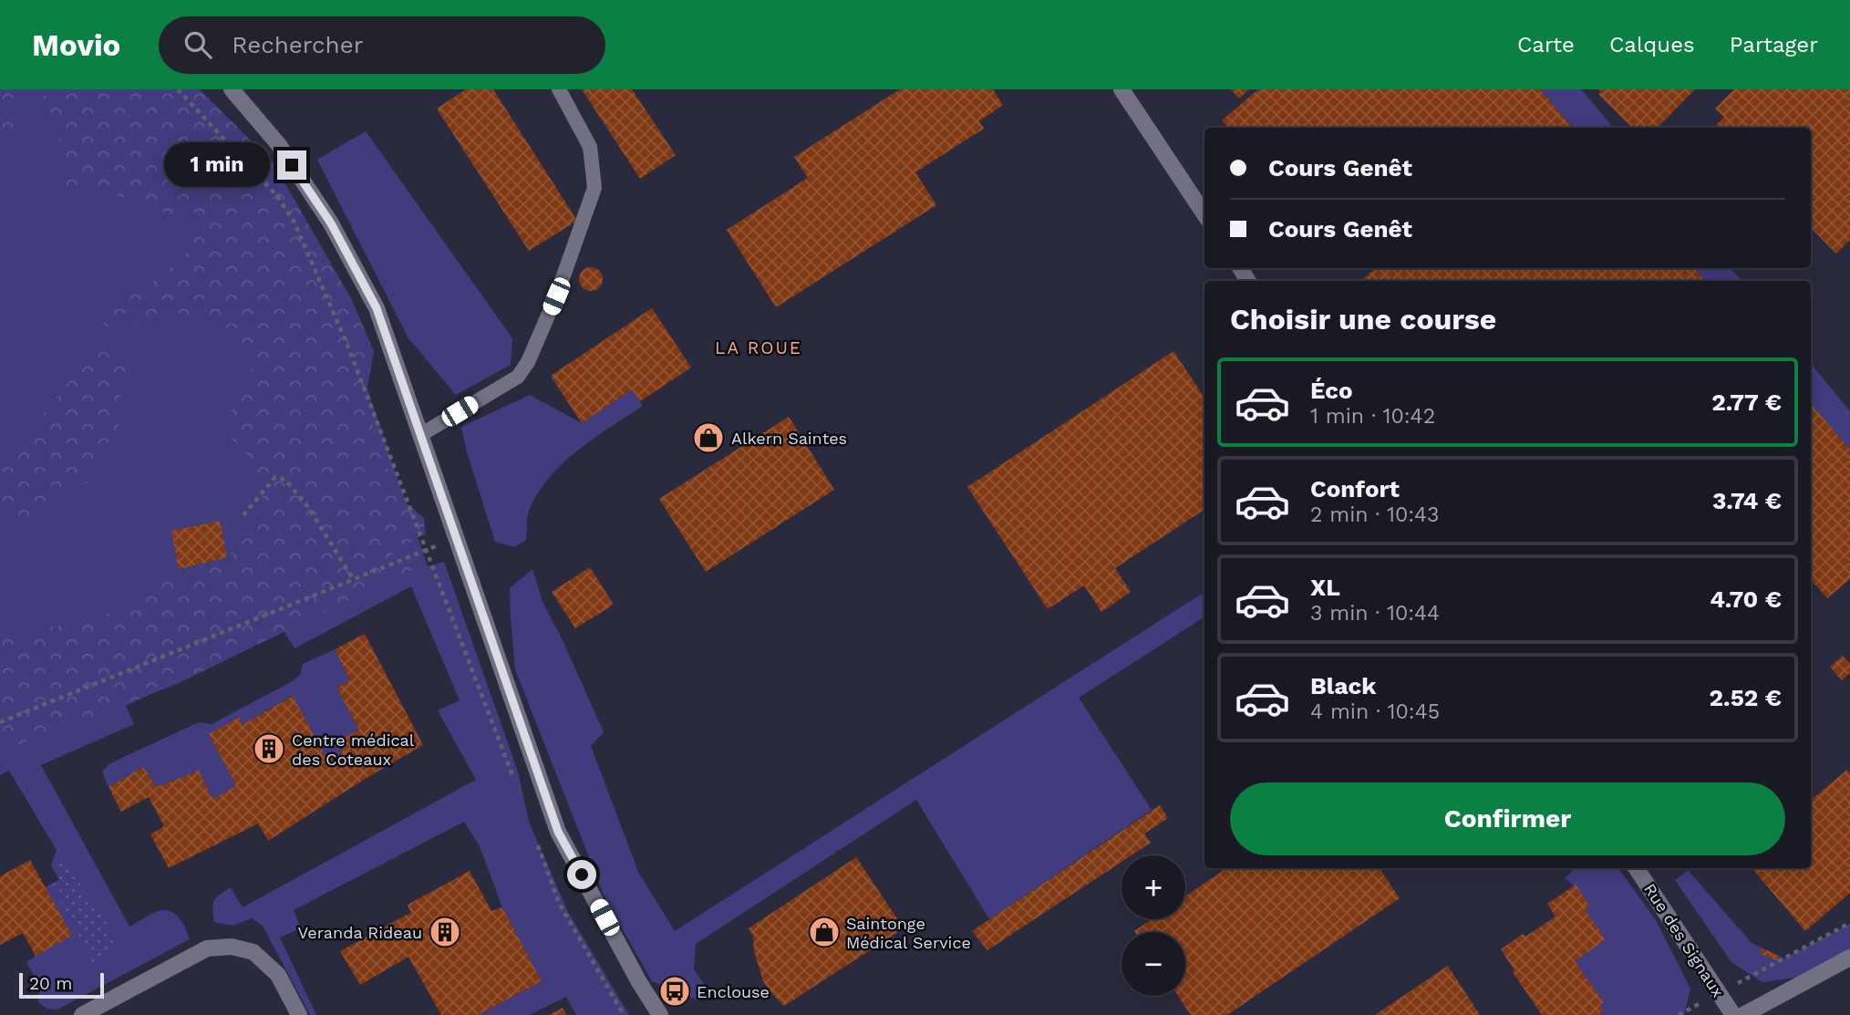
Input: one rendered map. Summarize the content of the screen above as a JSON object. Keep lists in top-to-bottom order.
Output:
{
  "streets": {
    "main road": ["Rue des Signaux"]
  },
  "districts": ["LA ROUE"],
  "places": {
    "shop": ["Alkern Saintes", "Saintonge Médical Service"],
    "building": ["Centre médical des Coteaux", "Veranda Rideau"],
    "bus stop": ["Enclouse"]
  },
  "scale_bar": "20 m",
  "page": {
    "header": "Movio",
    "search": "Rechercher",
    "nav": ["Carte", "Calques", "Partager"],
    "banner": ["Cours Genêt", "Cours Genêt"],
    "bubble": "1 min",
    "heading": "Choisir une course",
    "list": [
      {
        "name": "Éco",
        "note": "1 min · 10:42",
        "value": "2.77 €"
      },
      {
        "name": "Confort",
        "note": "2 min · 10:43",
        "value": "3.74 €"
      },
      {
        "name": "XL",
        "note": "3 min · 10:44",
        "value": "4.70 €"
      },
      {
        "name": "Black",
        "note": "4 min · 10:45",
        "value": "2.52 €"
      }
    ],
    "buttons": "Confirmer",
    "map_buttons": ["+", "−"],
    "scale": "20 m"
  }
}
